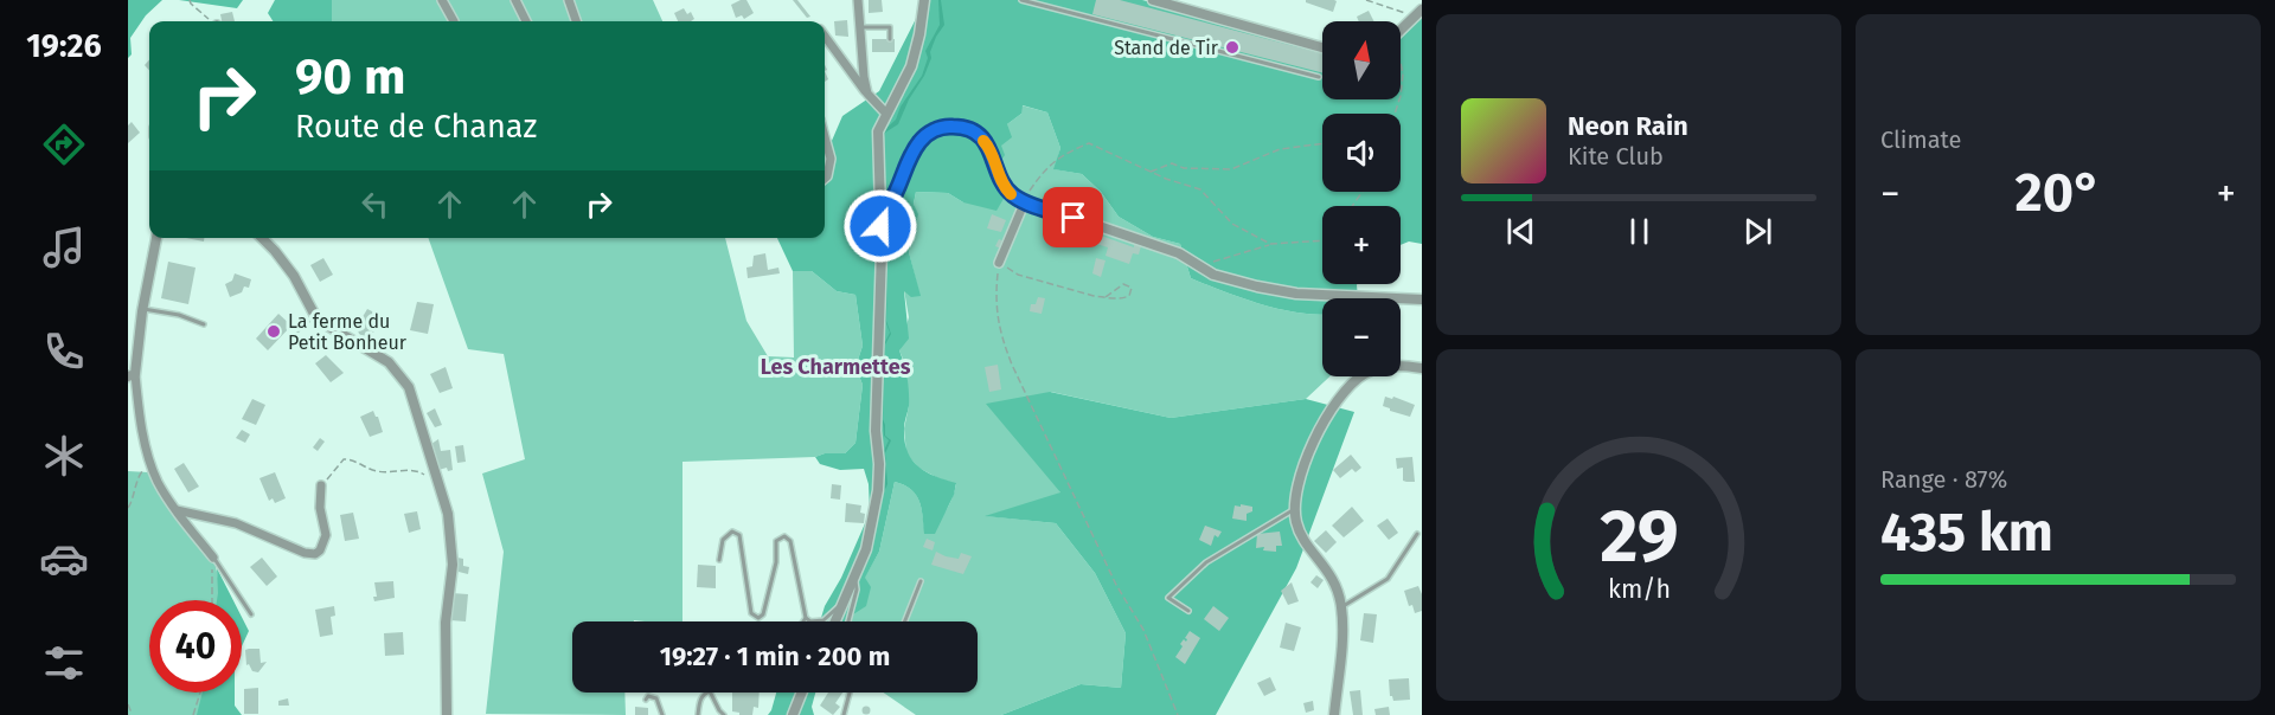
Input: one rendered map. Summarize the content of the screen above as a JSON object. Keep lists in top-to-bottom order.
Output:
{
  "districts": ["Les Charmettes"],
  "places": ["Stand de Tir", "La ferme du Petit Bonheur"],
  "north": "top",
  "page": {
    "tabs": "19:26",
    "tile": [
      "Climate",
      ["Range · 87%", "435 km"]
    ],
    "map_buttons": ["+", "−"],
    "turn": ["90 m", "Route de Chanaz"],
    "song": ["Neon Rain", "Kite Club"],
    "heat": ["−", "20°", "+"],
    "limit": "40",
    "trip": "19:27 · 1 min · 200 m",
    "gauge": ["29", "km/h"]
  }
}
